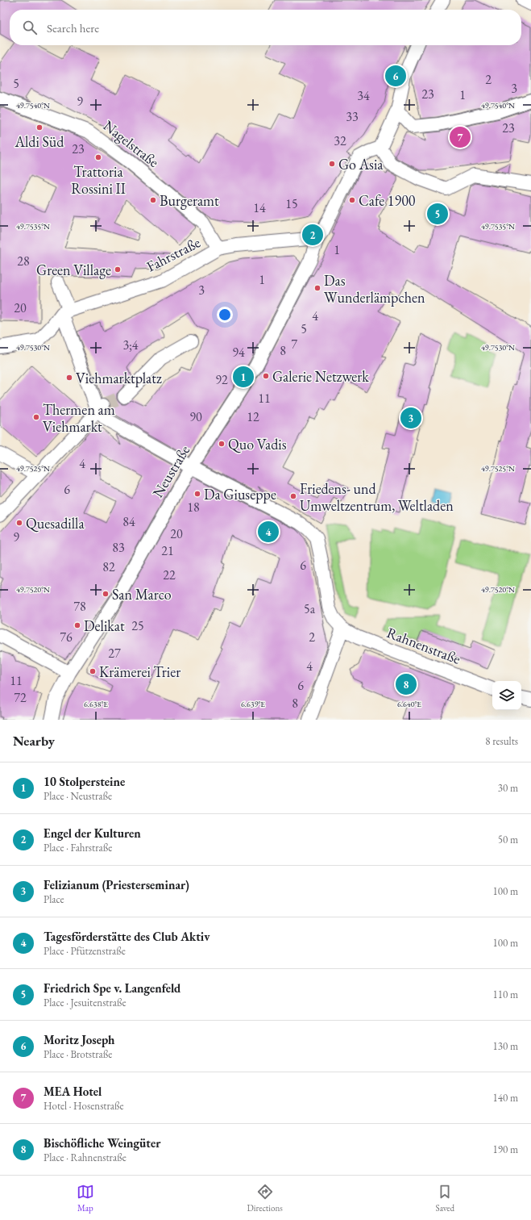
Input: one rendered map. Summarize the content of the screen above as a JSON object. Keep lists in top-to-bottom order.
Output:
{
  "streets": {
    "street": [
      "Nagelstraße",
      "Fahrstraße",
      "Neustraße",
      "Rahnenstraße"
    ]
  },
  "crossings": [
    ["Nagelstraße", "Fahrstraße"],
    ["Fahrstraße", "Neustraße"]
  ],
  "places": [
    "Aldi Süd",
    "Trattoria Rossini II",
    "Go Asia",
    "Burgeramt",
    "Cafe 1900",
    "Green Village",
    "Das Wunderlämpchen",
    "Galerie Netzwerk",
    "Viehmarktplatz",
    "Thermen am Viehmarkt",
    "Quo Vadis",
    "Da Giuseppe",
    "Friedens- und Umweltzentrum, Weltladen",
    "Quesadilla",
    "San Marco",
    "Delikat",
    "Krämerei Trier"
  ],
  "house_numbers": [
    "2",
    "5",
    "3",
    "23",
    "1",
    "34",
    "9",
    "33",
    "23",
    "32",
    "23",
    "15",
    "14",
    "1",
    "28",
    "1",
    "3",
    "20",
    "4",
    "5",
    "7",
    "3;4",
    "8",
    "94",
    "92",
    "11",
    "90",
    "12",
    "4",
    "6",
    "18",
    "84",
    "20",
    "9",
    "83",
    "21",
    "6",
    "82",
    "22",
    "78",
    "5a",
    "25",
    "76",
    "2",
    "27",
    "4",
    "11",
    "6",
    "72",
    "8"
  ],
  "page": {
    "search": "Search here",
    "pins": [
      "6",
      "7",
      "5",
      "2",
      "1",
      "3",
      "4",
      "8"
    ],
    "heading": ["Nearby", "8 results"],
    "list": [
      {
        "mark": "1",
        "name": "10 Stolpersteine",
        "note": "Place · Neustraße",
        "value": "30 m"
      },
      {
        "mark": "2",
        "name": "Engel der Kulturen",
        "note": "Place · Fahrstraße",
        "value": "50 m"
      },
      {
        "mark": "3",
        "name": "Felizianum (Priesterseminar)",
        "note": "Place",
        "value": "100 m"
      },
      {
        "mark": "4",
        "name": "Tagesförderstätte des Club Aktiv",
        "note": "Place · Pfützenstraße",
        "value": "100 m"
      },
      {
        "mark": "5",
        "name": "Friedrich Spe v. Langenfeld",
        "note": "Place · Jesuitenstraße",
        "value": "110 m"
      },
      {
        "mark": "6",
        "name": "Moritz Joseph",
        "note": "Place · Brotstraße",
        "value": "130 m"
      },
      {
        "mark": "7",
        "name": "MEA Hotel",
        "note": "Hotel · Hosenstraße",
        "value": "140 m"
      },
      {
        "mark": "8",
        "name": "Bischöfliche Weingüter",
        "note": "Place · Rahnenstraße",
        "value": "190 m"
      }
    ],
    "nav": ["Map", "Directions", "Saved"]
  },
  "coordinates": [
    "49.7540°N",
    "49.7535°N",
    "49.7530°N",
    "49.7525°N",
    "49.7520°N",
    "6.638°E",
    "6.639°E",
    "6.640°E"
  ]
}
